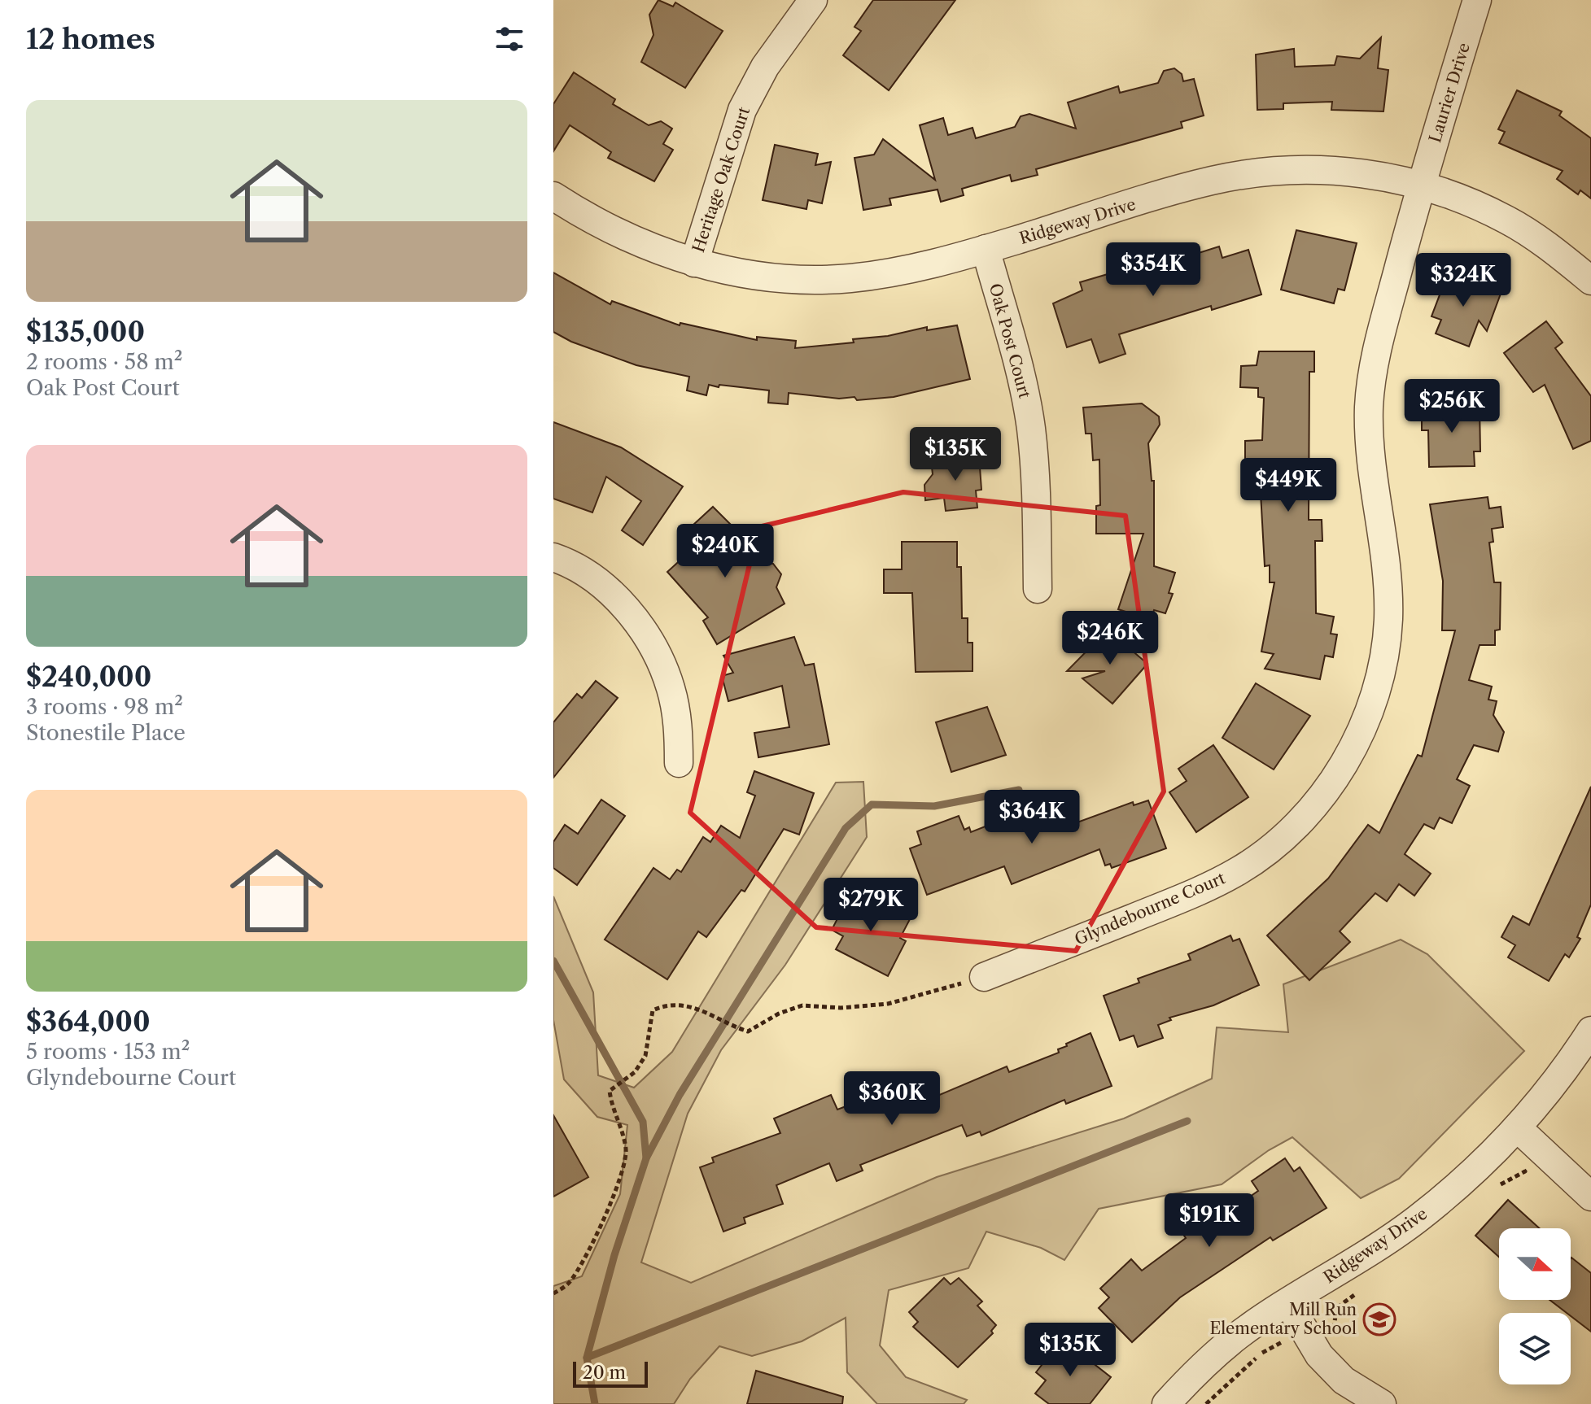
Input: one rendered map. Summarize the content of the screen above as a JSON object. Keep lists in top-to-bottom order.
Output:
{
  "streets": {
    "street": [
      "Laurier Drive",
      "Heritage Oak Court",
      "Ridgeway Drive",
      "Oak Post Court",
      "Glyndebourne Court"
    ]
  },
  "crossings": [
    ["Laurier Drive", "Ridgeway Drive"],
    ["Laurier Drive", "Glyndebourne Court"],
    ["Heritage Oak Court", "Ridgeway Drive"],
    ["Ridgeway Drive", "Oak Post Court"],
    ["Ridgeway Drive", "Glyndebourne Court"]
  ],
  "places": {
    "school or university": ["Mill Run Elementary School"]
  },
  "scale_bar": "20 m",
  "north": "right",
  "page": {
    "heading": "12 homes",
    "list": [
      {
        "name": "$135,000",
        "note": "2 rooms · 58 m² · Oak Post Court"
      },
      {
        "name": "$240,000",
        "note": "3 rooms · 98 m² · Stonestile Place"
      },
      {
        "name": "$364,000",
        "note": "5 rooms · 153 m² · Glyndebourne Court"
      }
    ],
    "price": [
      "$354K",
      "$324K",
      "$256K",
      "$135K",
      "$449K",
      "$240K",
      "$246K",
      "$364K",
      "$279K",
      "$360K",
      "$191K",
      "$135K"
    ],
    "scale": "20 m"
  }
}
